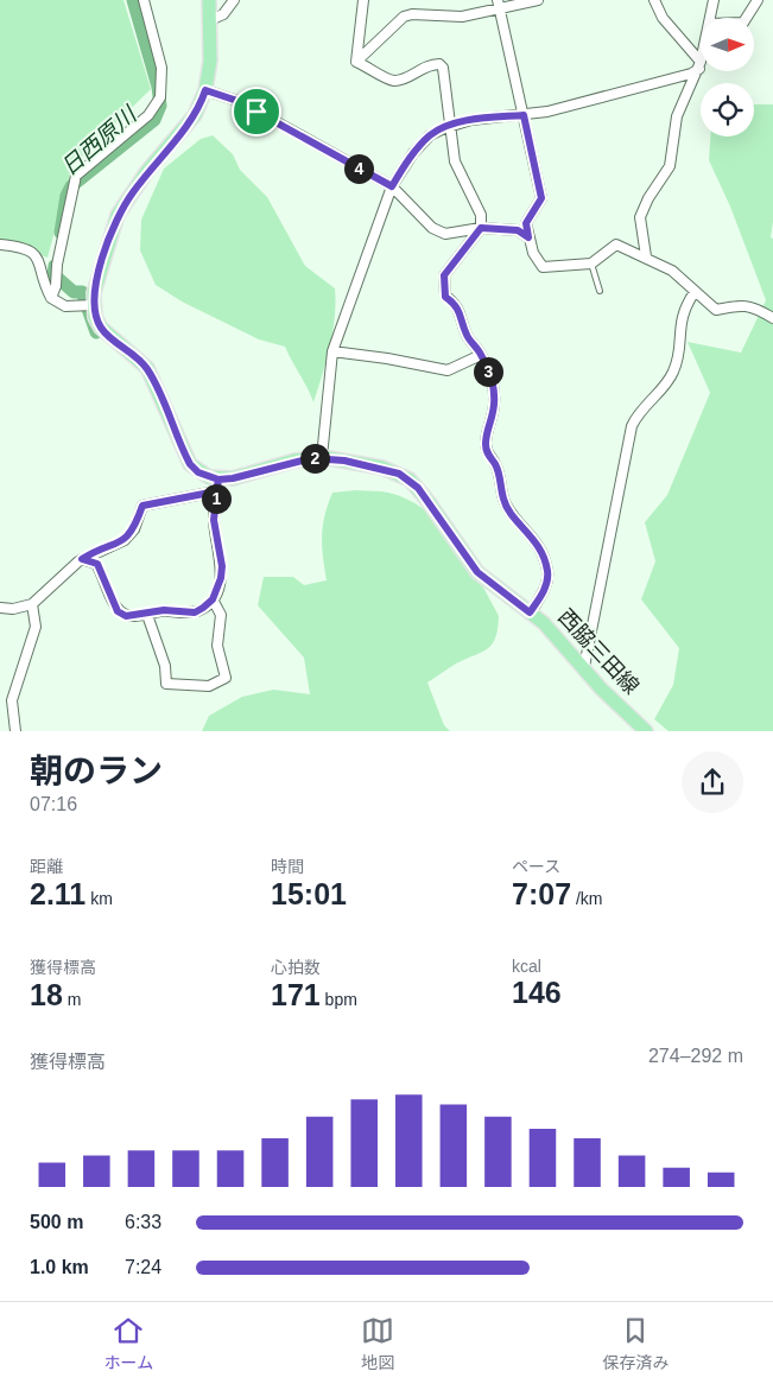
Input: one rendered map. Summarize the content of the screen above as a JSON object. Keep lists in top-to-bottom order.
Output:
{
  "streets": {
    "main road": ["西脇三田線"]
  },
  "water": ["日西原川"],
  "north": "right",
  "page": {
    "pins": [
      "4",
      "3",
      "2",
      "1"
    ],
    "heading": ["朝のラン", "07:16"],
    "stats": [
      ["距離", "2.11 km"],
      ["時間", "15:01"],
      ["ペース", "7:07 /km"],
      ["獲得標高", "18 m"],
      ["心拍数", "171 bpm"],
      ["kcal", "146"]
    ],
    "chart": ["獲得標高", "274–292 m"],
    "list": [
      {
        "name": "500 m",
        "note": "6:33"
      },
      {
        "name": "1.0 km",
        "note": "7:24"
      }
    ],
    "tabs": ["ホーム", "地図", "保存済み"]
  }
}
